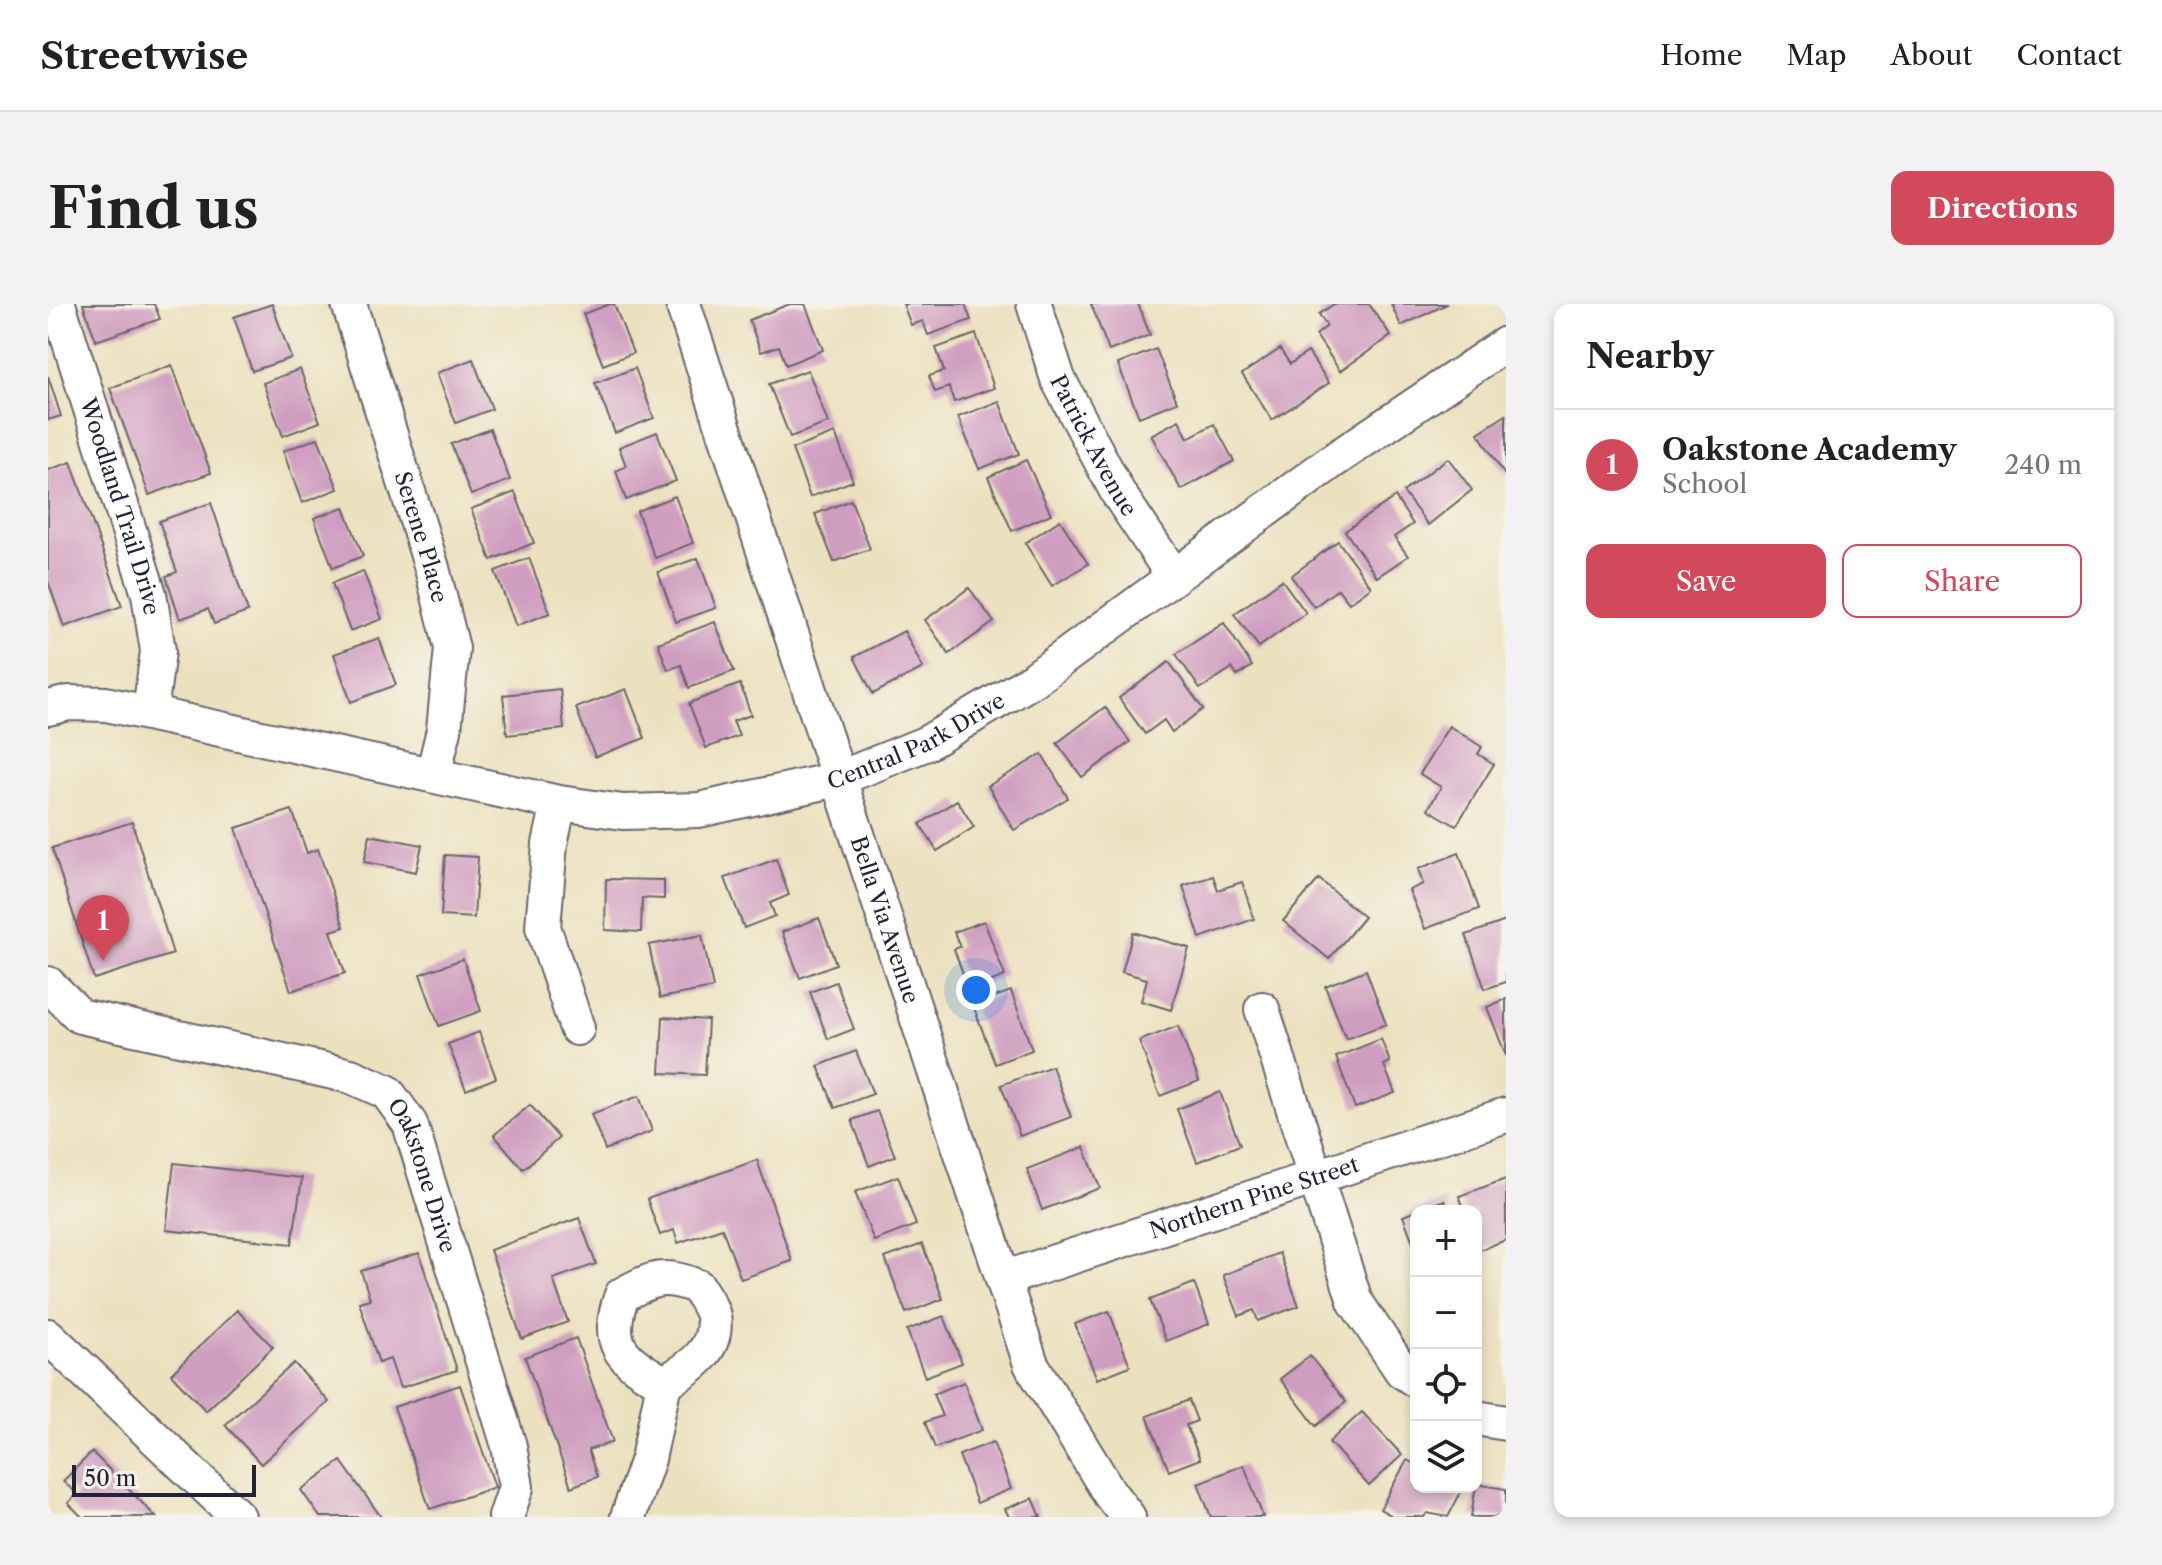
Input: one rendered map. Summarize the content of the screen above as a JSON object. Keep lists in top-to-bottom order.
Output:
{
  "streets": {
    "street": [
      "Patrick Avenue",
      "Woodland Trail Drive",
      "Serene Place",
      "Central Park Drive",
      "Bella Via Avenue",
      "Oakstone Drive",
      "Northern Pine Street"
    ]
  },
  "crossings": [
    ["Patrick Avenue", "Central Park Drive"],
    ["Woodland Trail Drive", "Central Park Drive"],
    ["Serene Place", "Central Park Drive"],
    ["Central Park Drive", "Bella Via Avenue"],
    ["Bella Via Avenue", "Northern Pine Street"]
  ],
  "scale_bar": "50 m",
  "page": {
    "header": "Streetwise",
    "nav": [
      "Home",
      "Map",
      "About",
      "Contact"
    ],
    "buttons": [
      "Directions",
      ["Save", "Share"]
    ],
    "title": "Find us",
    "heading": "Nearby",
    "list": [
      {
        "mark": "1",
        "name": "Oakstone Academy",
        "note": "School",
        "value": "240 m"
      }
    ],
    "pins": "1",
    "map_buttons": ["+", "−"],
    "scale": "50 m"
  }
}
